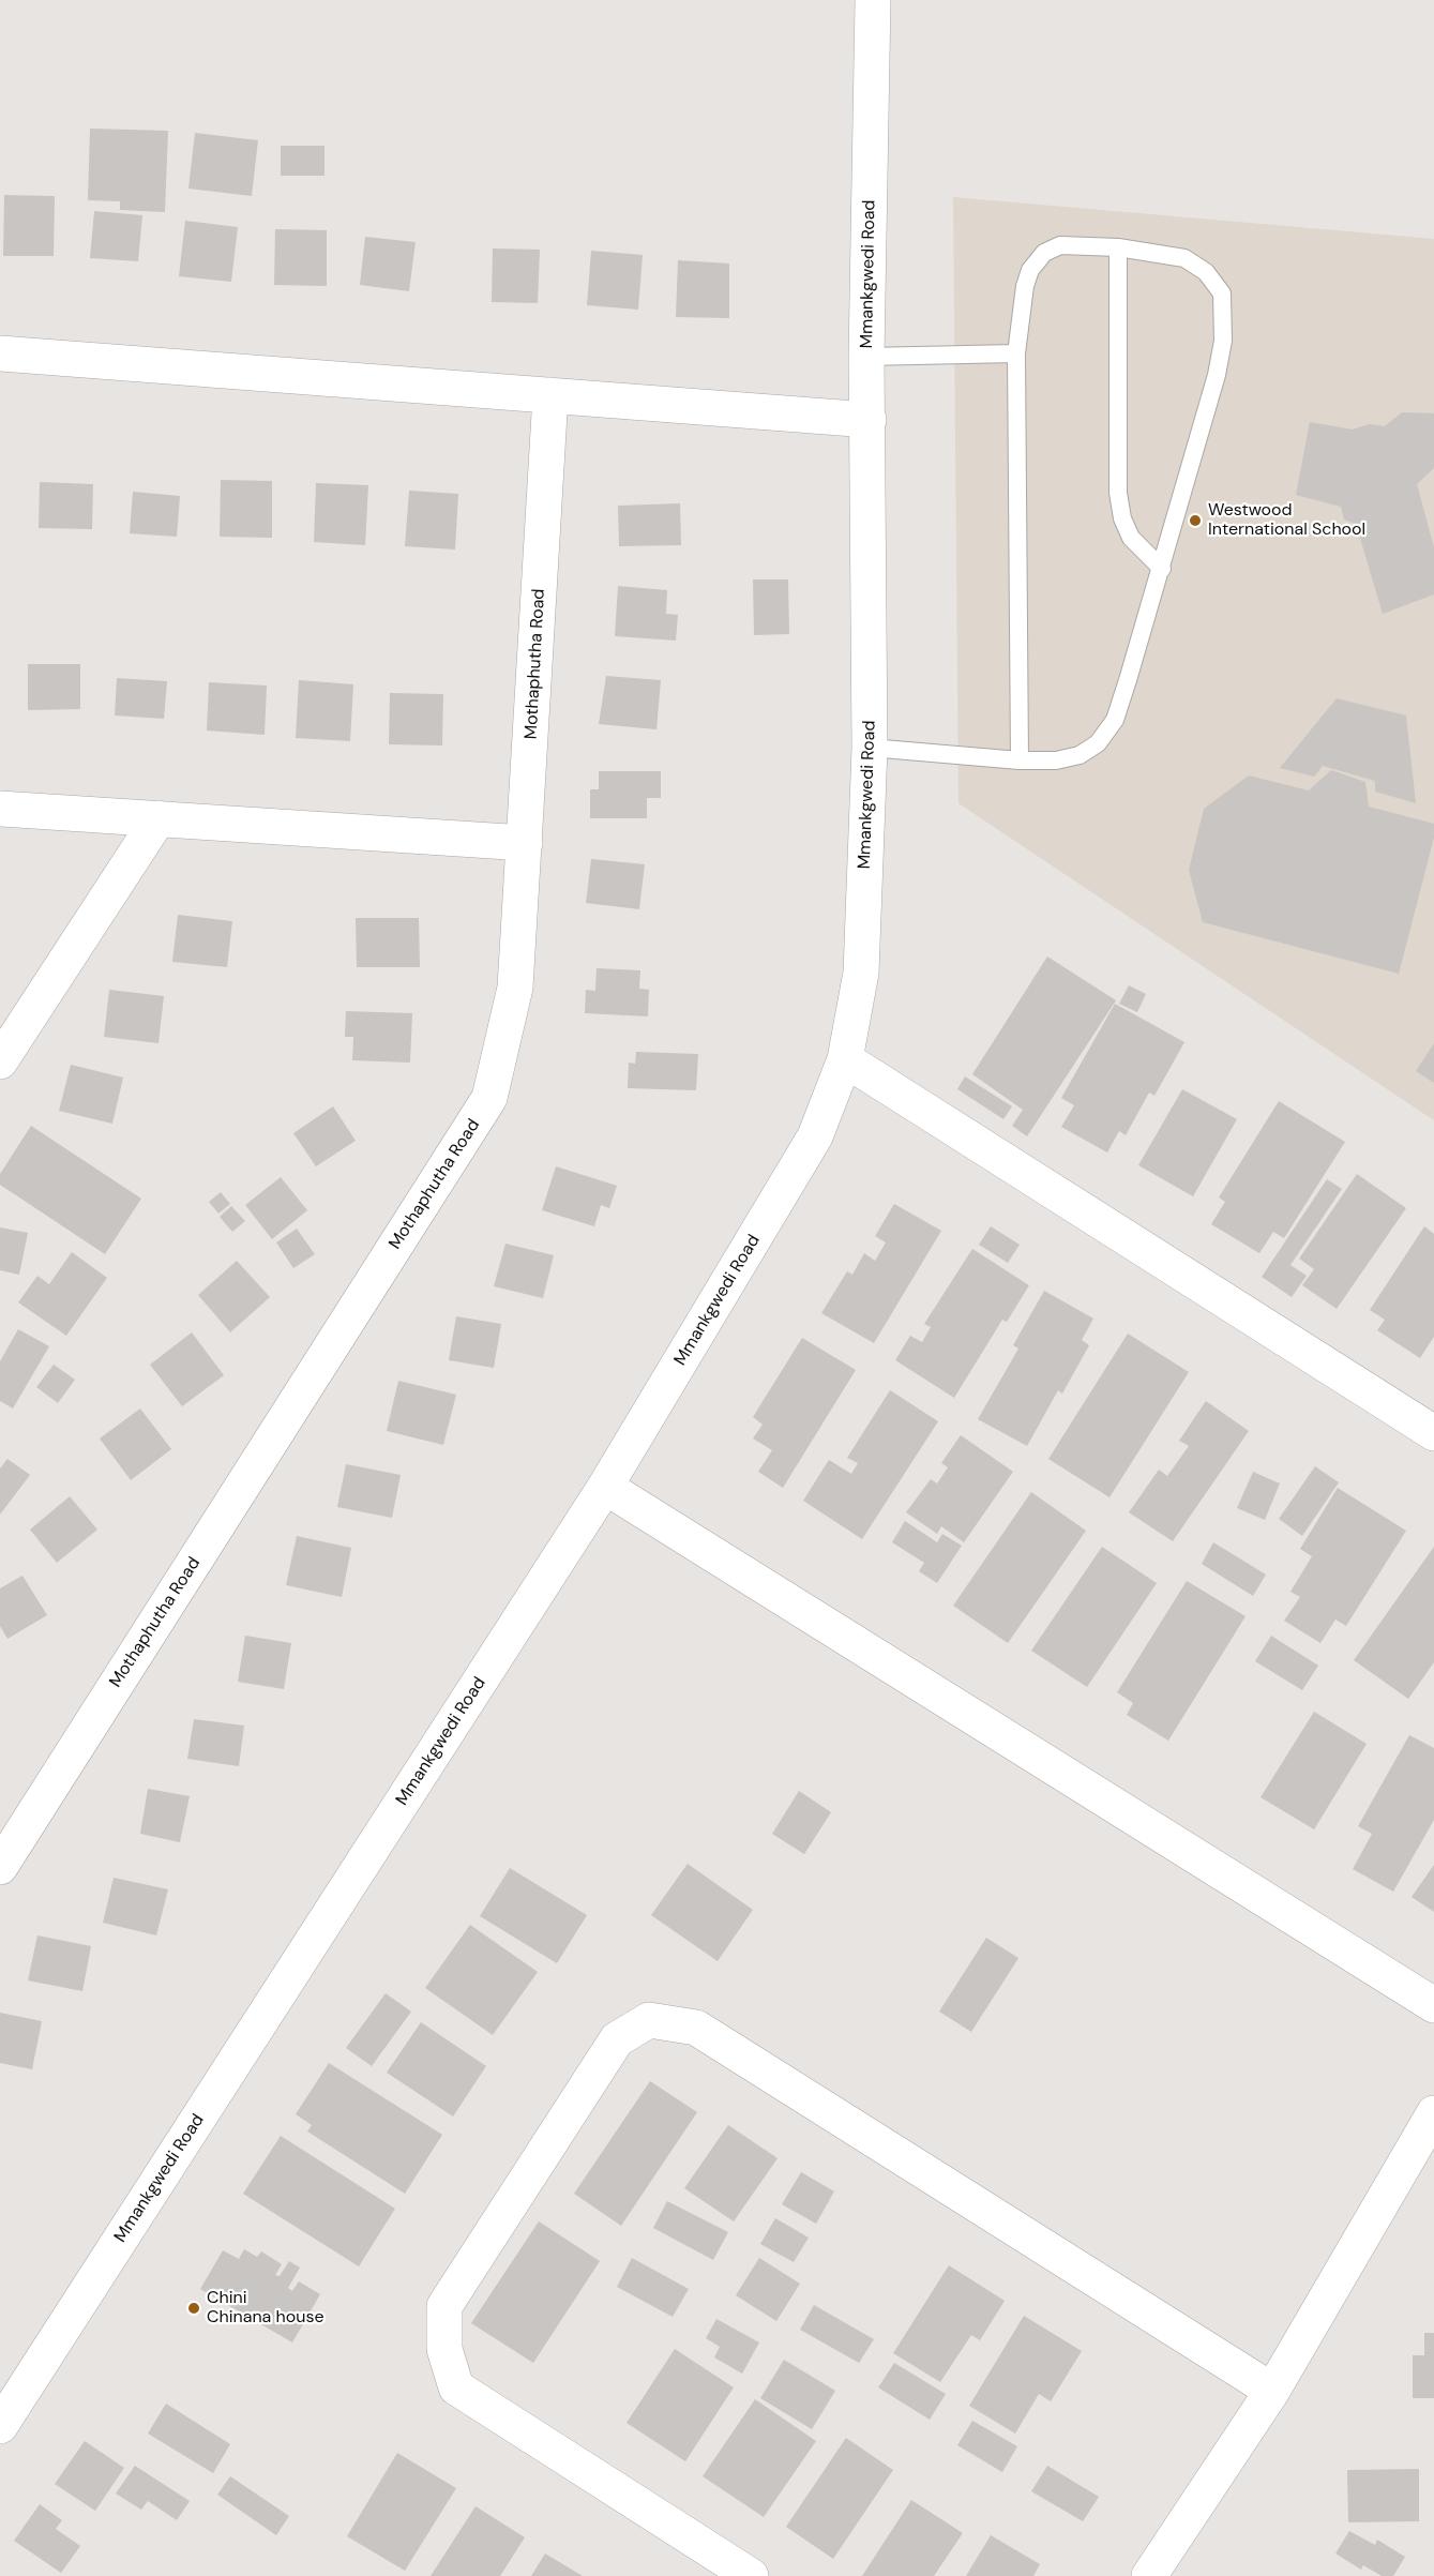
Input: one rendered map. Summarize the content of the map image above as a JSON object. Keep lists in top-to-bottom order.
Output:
{
  "streets": {
    "street": ["Mmankgwedi Road", "Mothaphutha Road"]
  },
  "places": ["Westwood International School", "Chini Chinana house"]
}
